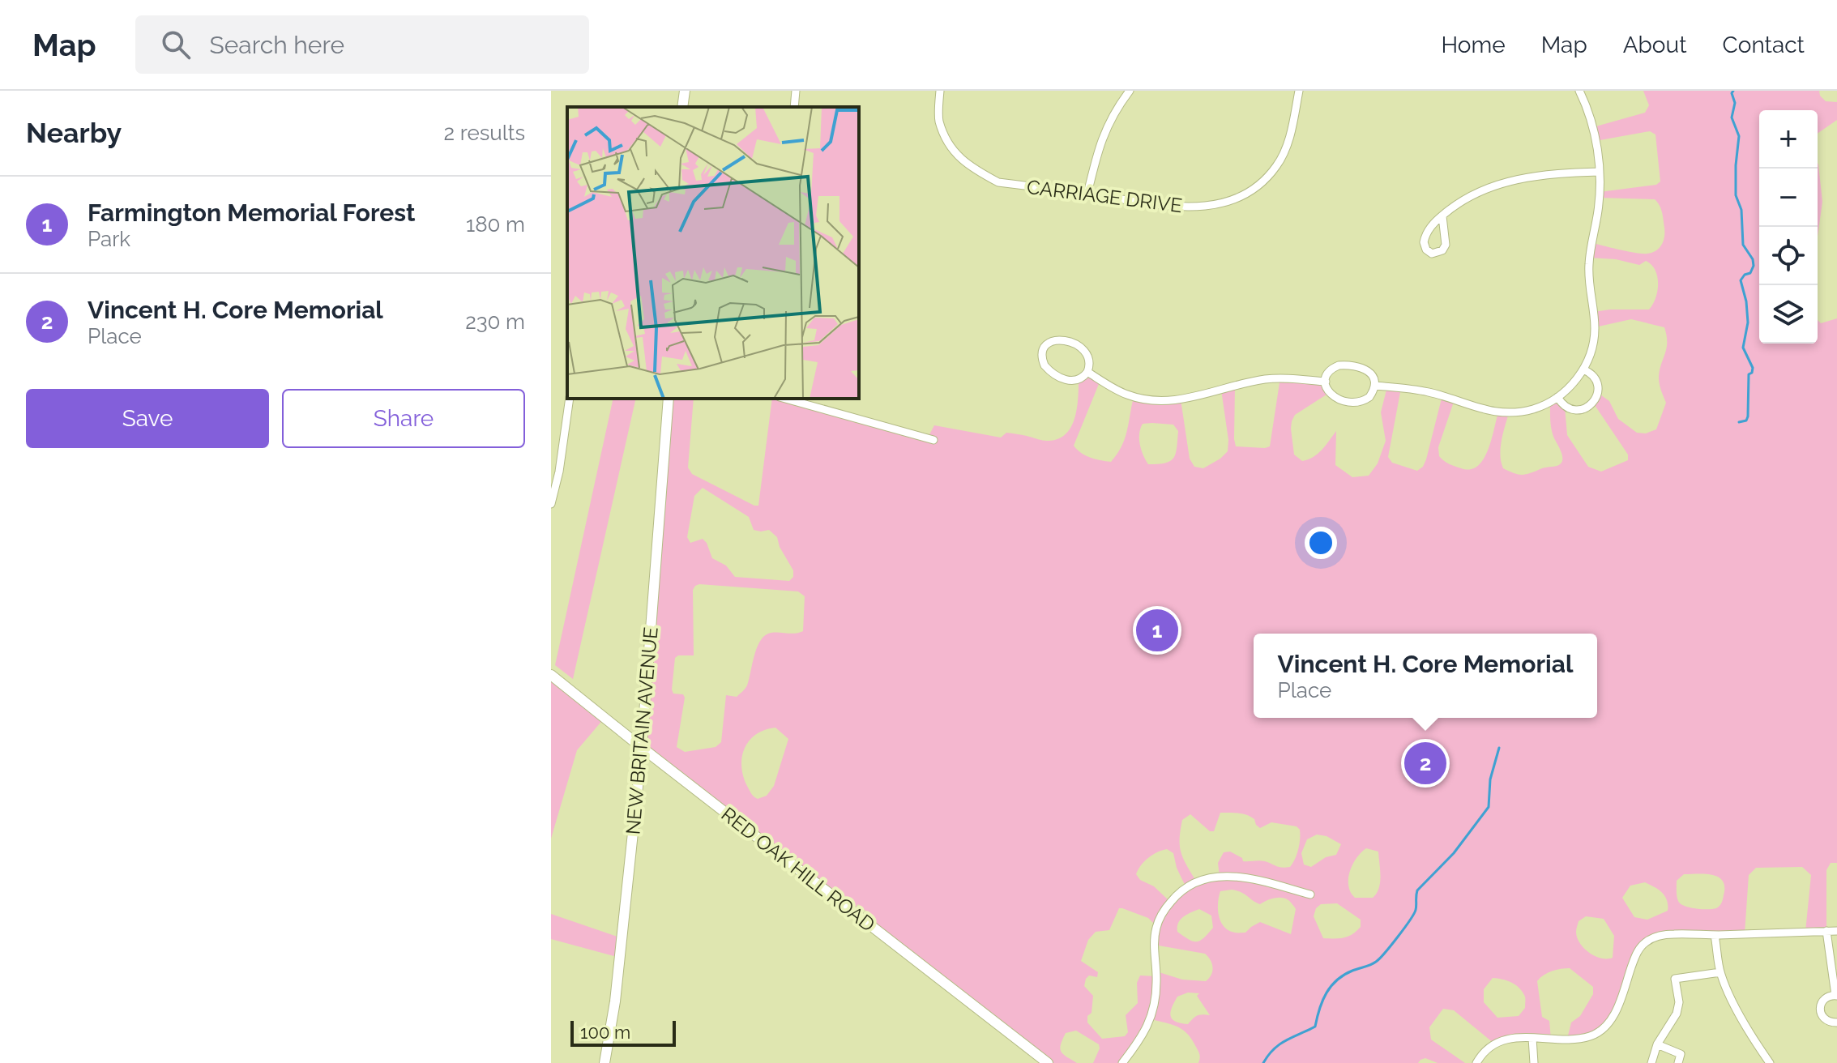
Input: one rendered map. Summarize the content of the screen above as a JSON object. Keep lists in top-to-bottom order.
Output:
{
  "streets": {
    "street": ["CARRIAGE DRIVE", "NEW BRITAIN AVENUE", "RED OAK HILL ROAD"]
  },
  "crossings": [
    ["NEW BRITAIN AVENUE", "RED OAK HILL ROAD"]
  ],
  "scale_bar": "100 m",
  "page": {
    "header": "Map",
    "search": "Search here",
    "nav": [
      "Home",
      "Map",
      "About",
      "Contact"
    ],
    "heading": ["Nearby", "2 results"],
    "map_buttons": ["+", "−"],
    "list": [
      {
        "mark": "1",
        "name": "Farmington Memorial Forest",
        "note": "Park",
        "value": "180 m"
      },
      {
        "mark": "2",
        "name": "Vincent H. Core Memorial",
        "note": "Place",
        "value": "230 m"
      }
    ],
    "buttons": ["Save", "Share"],
    "pins": ["1", "2"],
    "popup": ["Vincent H. Core Memorial", "Place"],
    "scale": "100 m"
  }
}
